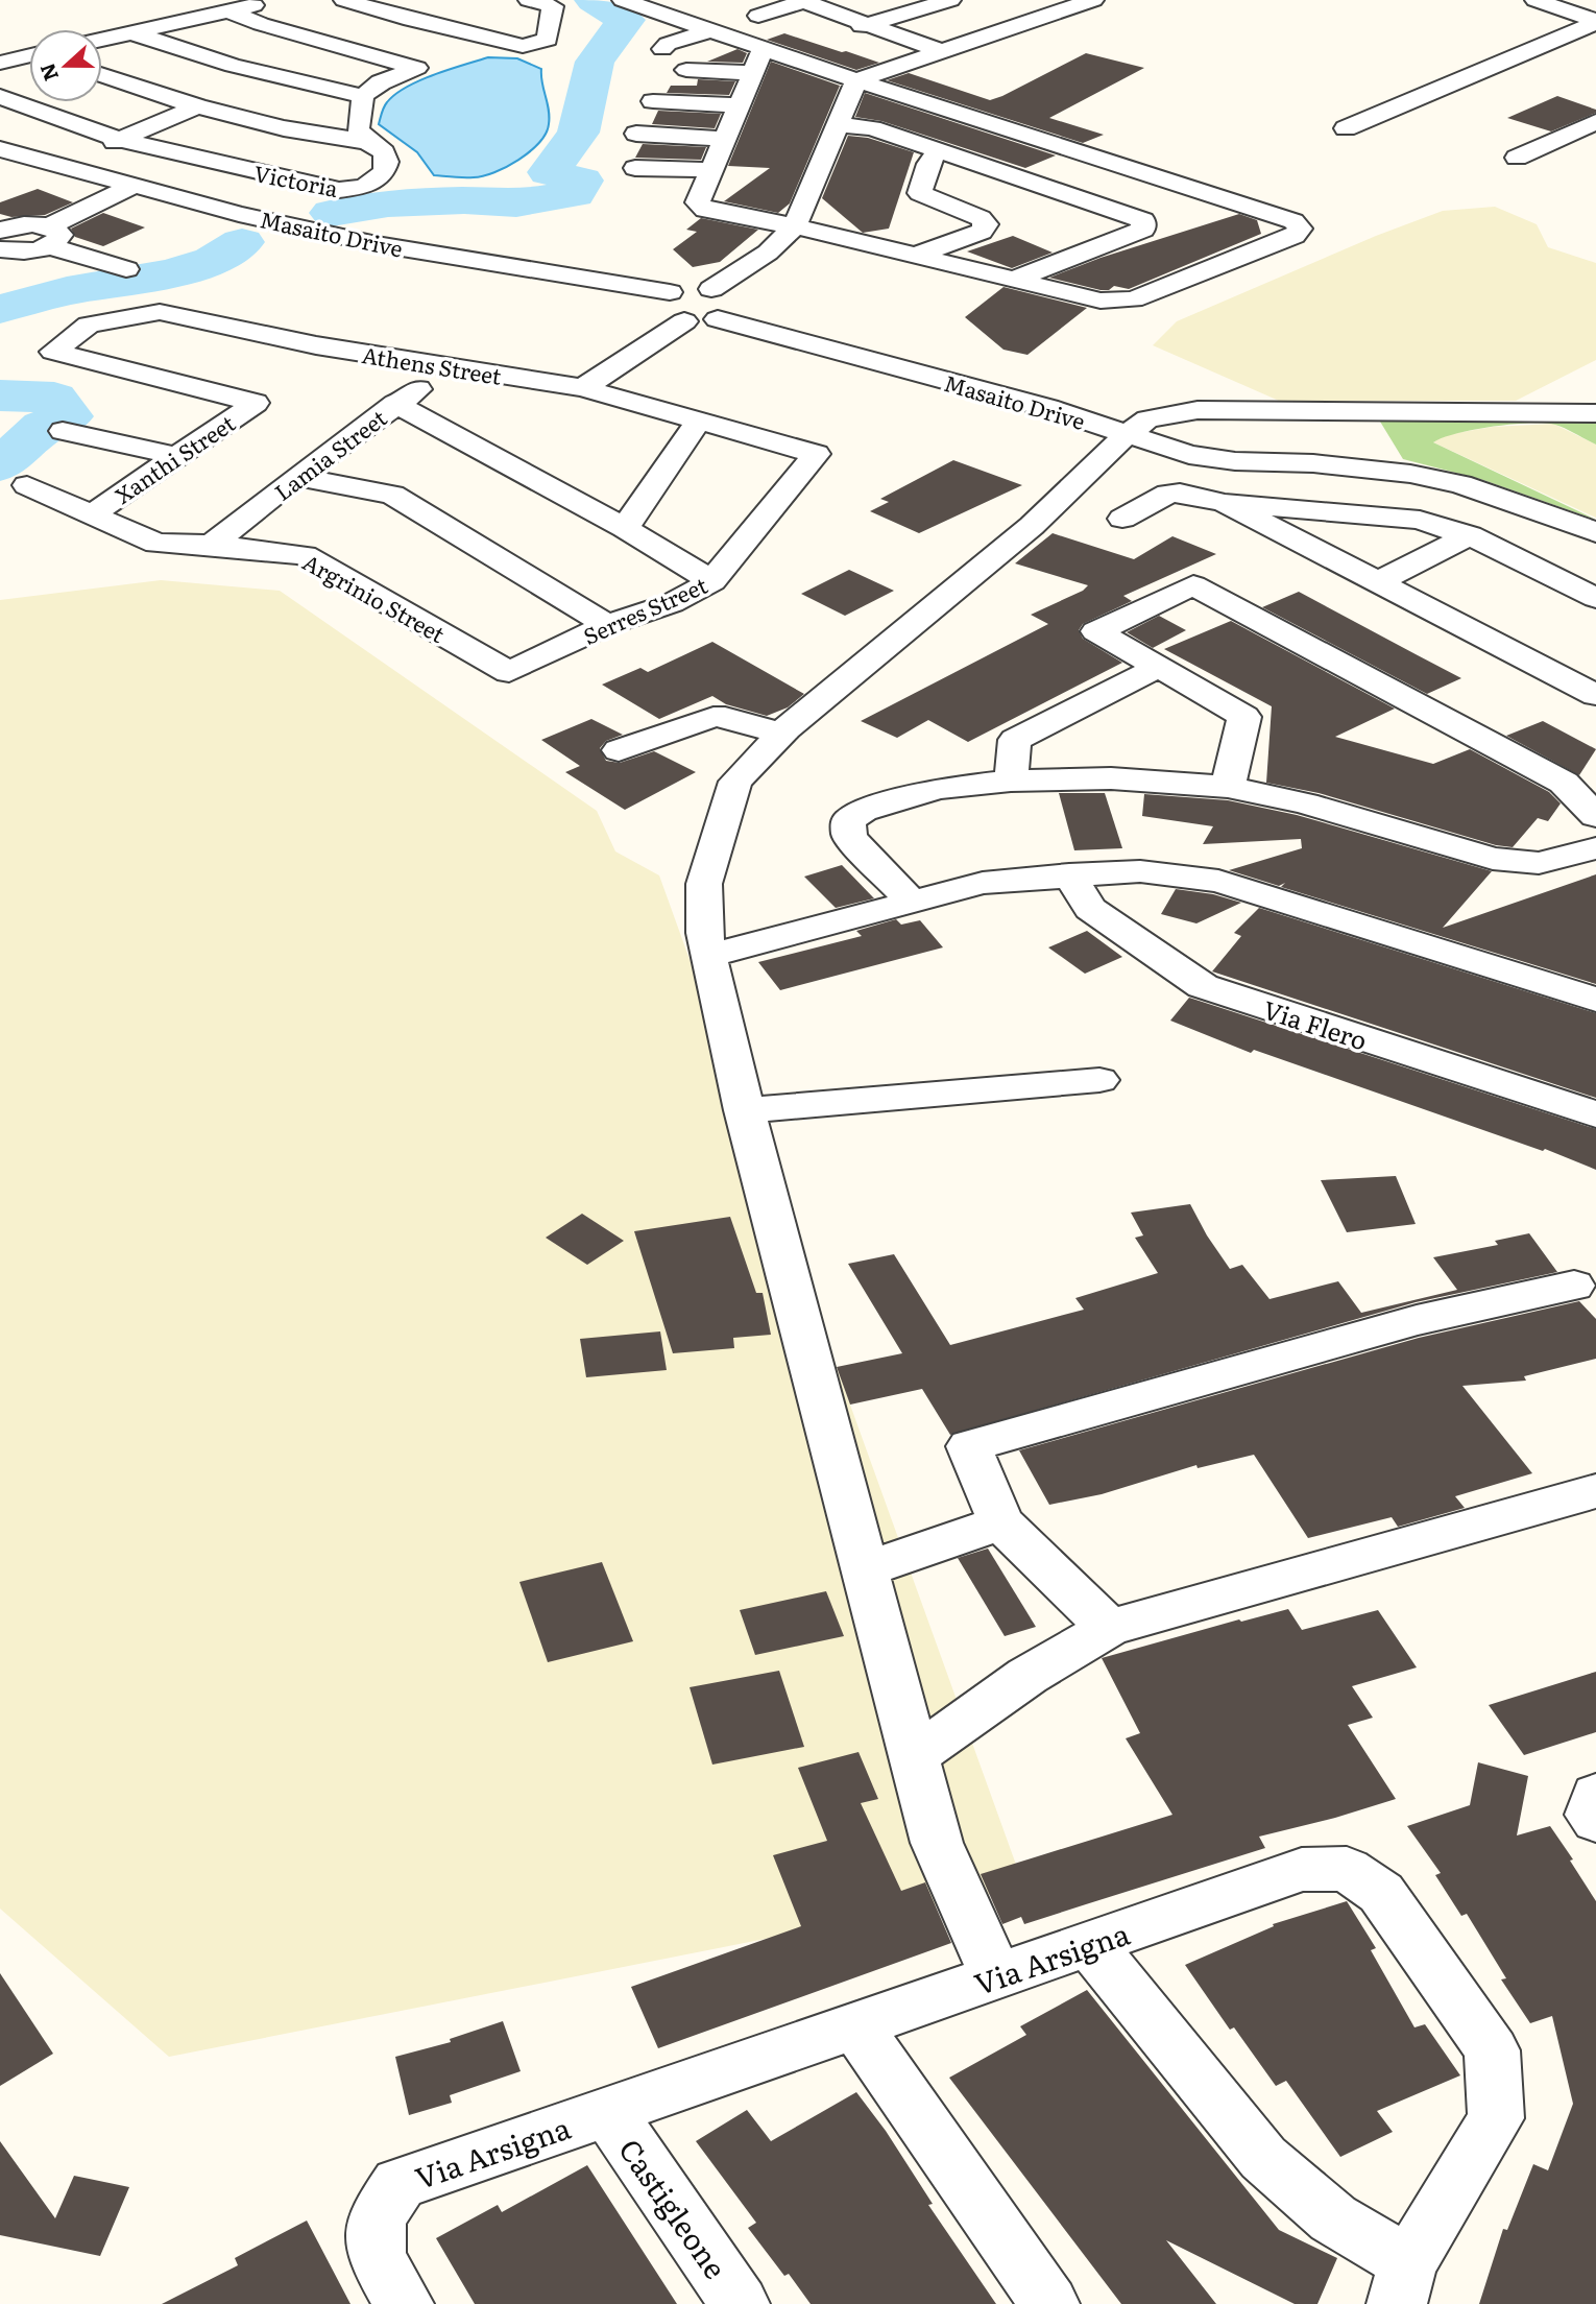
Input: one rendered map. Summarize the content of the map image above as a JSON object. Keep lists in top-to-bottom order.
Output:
{
  "streets": {
    "street": [
      "Victoria",
      "Masaito Drive",
      "Athens Street",
      "Lamia Street",
      "Xanthi Street",
      "Argrinio Street",
      "Serres Street",
      "Via Flero",
      "Via Arsigna",
      "Castigleone"
    ]
  },
  "crossings": [
    ["Athens Street", "Lamia Street"],
    ["Athens Street", "Xanthi Street"],
    ["Athens Street", "Serres Street"],
    ["Lamia Street", "Argrinio Street"],
    ["Xanthi Street", "Argrinio Street"],
    ["Argrinio Street", "Serres Street"],
    ["Via Arsigna", "Castigleone"]
  ],
  "north": "left"
}
